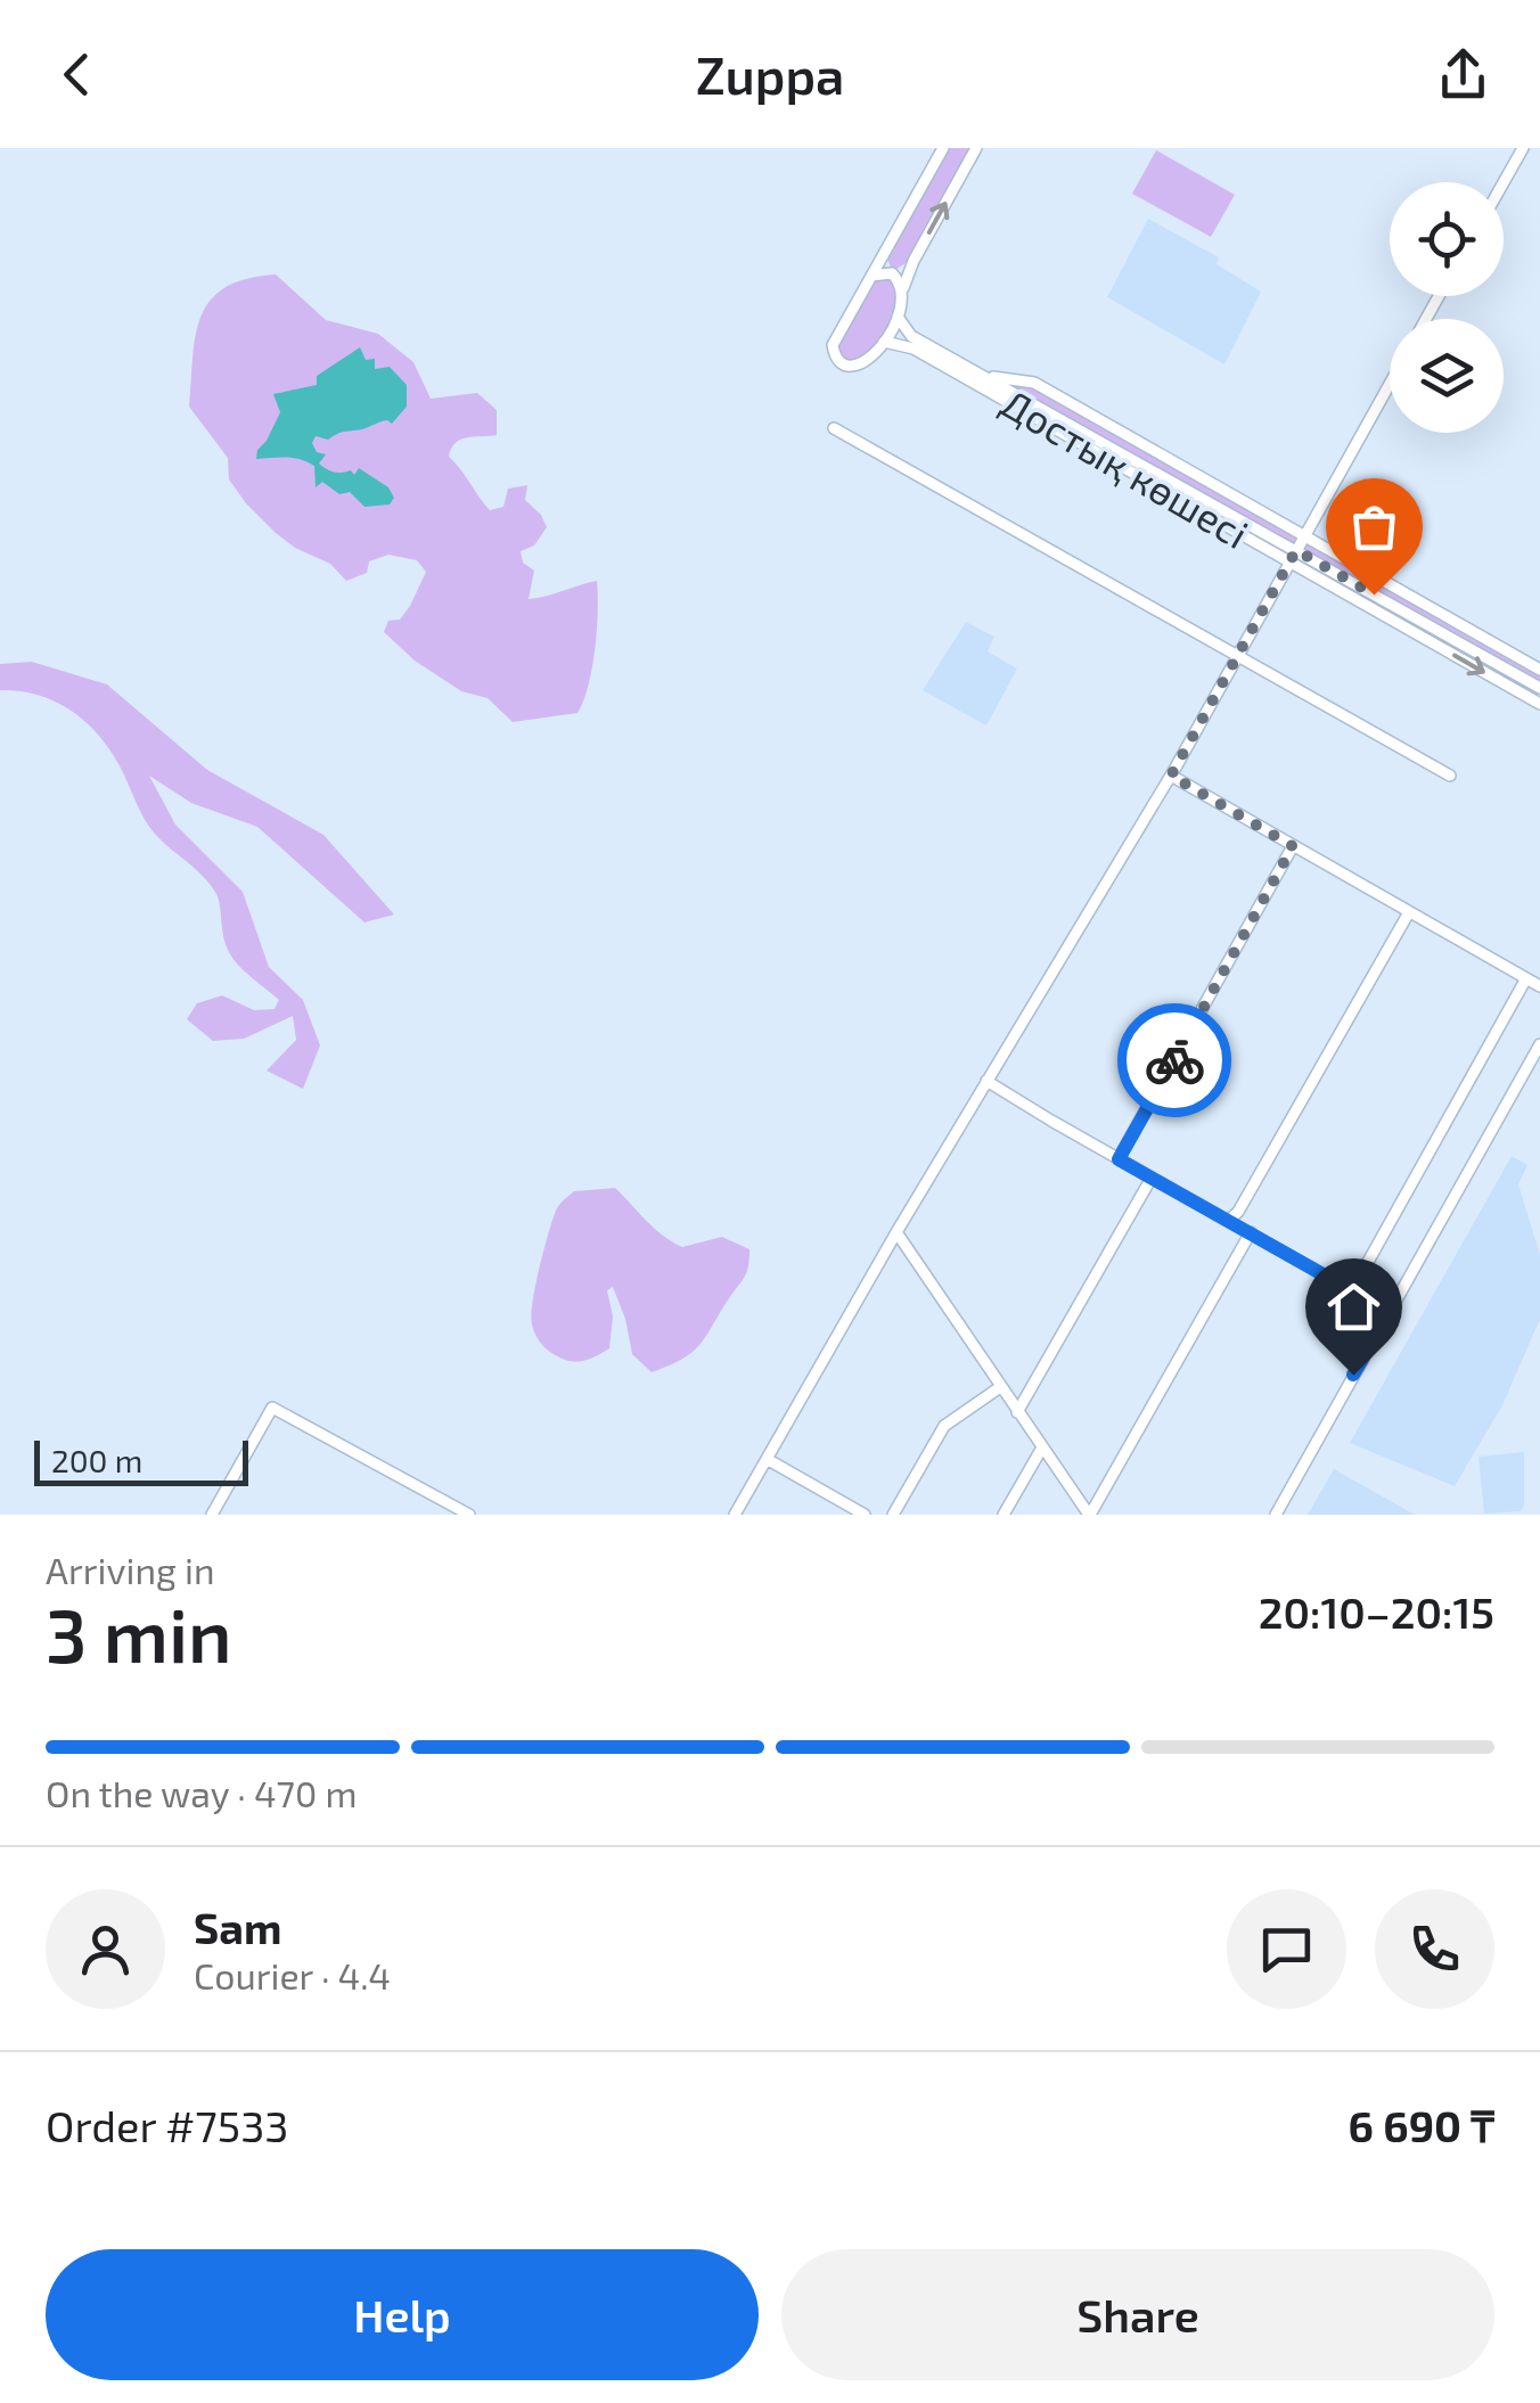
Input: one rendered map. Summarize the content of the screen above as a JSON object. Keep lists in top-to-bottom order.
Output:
{
  "streets": {
    "street": ["Достық көшесі"]
  },
  "scale_bar": "200 m",
  "page": {
    "header": "Zuppa",
    "scale": "200 m",
    "heading": ["3 min", "Arriving in", "20:10–20:15"],
    "panel": [
      "Sam",
      "Courier · 4.4",
      "Order #7533",
      "6 690 ₸"
    ],
    "bar": "On the way · 470 m",
    "buttons": ["Help", "Share"]
  }
}
